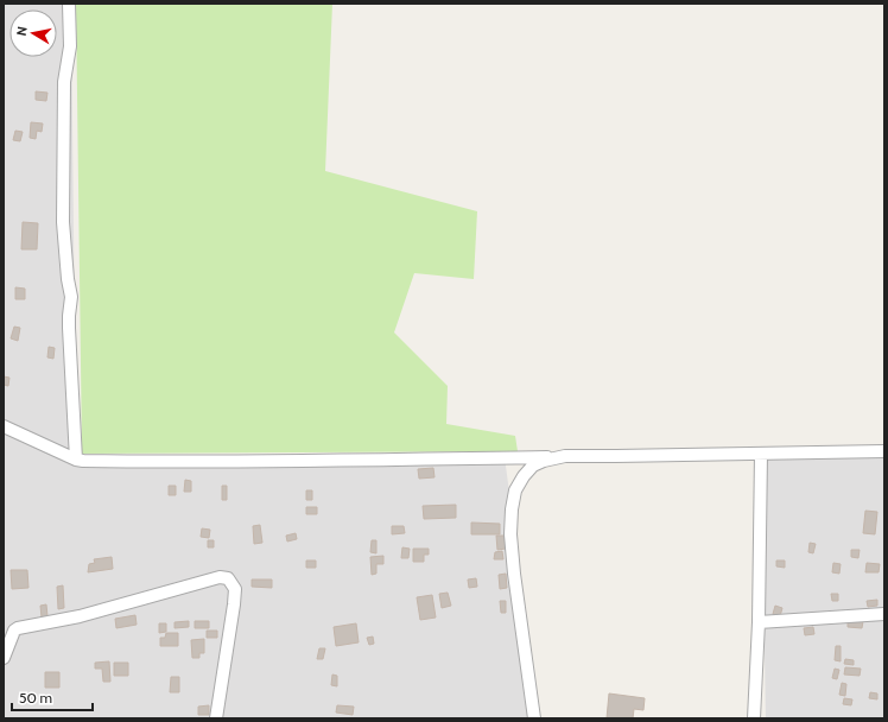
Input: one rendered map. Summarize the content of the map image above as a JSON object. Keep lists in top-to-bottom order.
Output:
{
  "scale_bar": "50 m",
  "north": "left"
}
